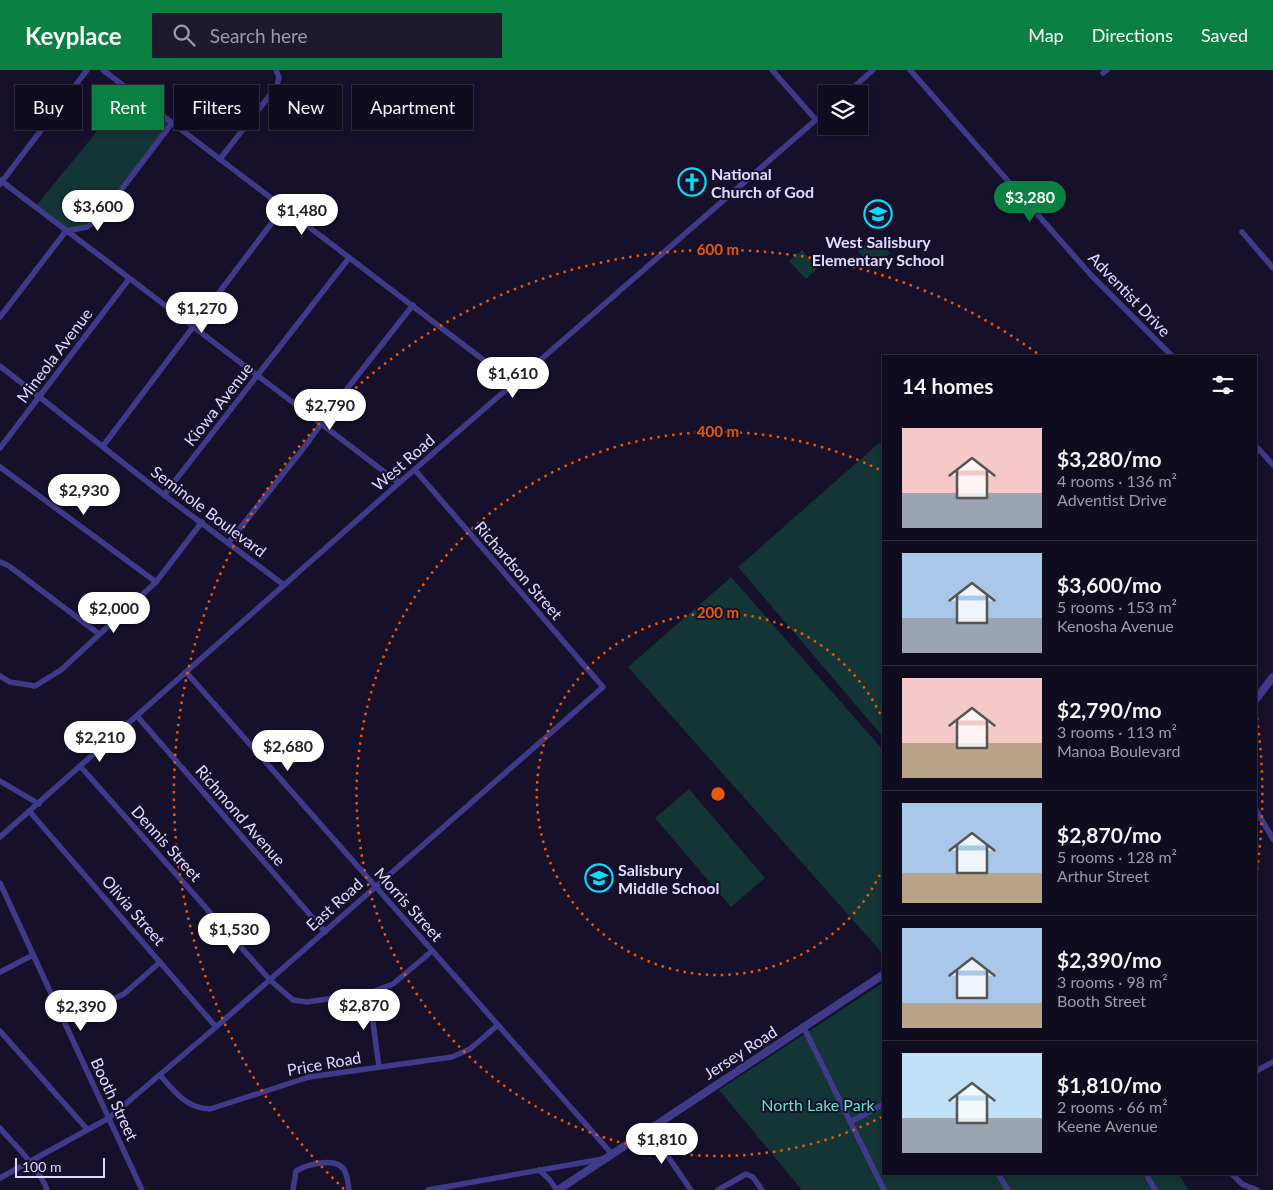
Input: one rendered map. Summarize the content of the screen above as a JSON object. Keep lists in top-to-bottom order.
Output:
{
  "streets": {
    "street": [
      "Adventist Drive",
      "Mineola Avenue",
      "Kiowa Avenue",
      "West Road",
      "Seminole Boulevard",
      "Richardson Street",
      "Richmond Avenue",
      "Dennis Street",
      "East Road",
      "Morris Street",
      "Olivia Street",
      "Jersey Road",
      "Price Road",
      "Booth Street"
    ]
  },
  "crossings": [
    ["Mineola Avenue", "Seminole Boulevard"],
    ["Kiowa Avenue", "Seminole Boulevard"],
    ["West Road", "Seminole Boulevard"],
    ["West Road", "Richardson Street"],
    ["West Road", "Richmond Avenue"],
    ["West Road", "Dennis Street"],
    ["West Road", "Morris Street"],
    ["West Road", "Olivia Street"],
    ["Richardson Street", "East Road"],
    ["Richmond Avenue", "East Road"],
    ["Dennis Street", "East Road"],
    ["Dennis Street", "Morris Street"],
    ["East Road", "Morris Street"],
    ["East Road", "Olivia Street"],
    ["East Road", "Price Road"],
    ["East Road", "Booth Street"],
    ["Morris Street", "Jersey Road"],
    ["Morris Street", "Price Road"]
  ],
  "parks": ["North Lake Park"],
  "places": {
    "church": ["National Church of God"],
    "school or university": ["West Salisbury Elementary School", "Salisbury Middle School"]
  },
  "scale_bar": "100 m",
  "page": {
    "header": "Keyplace",
    "search": "Search here",
    "nav": ["Map", "Directions", "Saved"],
    "chip": [
      "Buy",
      "Rent",
      "Filters",
      "New",
      "Apartment"
    ],
    "price": [
      "$3,280",
      "$3,600",
      "$1,480",
      "$1,270",
      "$1,610",
      "$2,790",
      "$2,930",
      "$2,000",
      "$2,210",
      "$2,680",
      "$1,530",
      "$2,870",
      "$2,390",
      "$1,810"
    ],
    "heading": "14 homes",
    "list": [
      {
        "name": "$3,280/mo",
        "note": "4 rooms · 136 m² · Adventist Drive"
      },
      {
        "name": "$3,600/mo",
        "note": "5 rooms · 153 m² · Kenosha Avenue"
      },
      {
        "name": "$2,790/mo",
        "note": "3 rooms · 113 m² · Manoa Boulevard"
      },
      {
        "name": "$2,870/mo",
        "note": "5 rooms · 128 m² · Arthur Street"
      },
      {
        "name": "$2,390/mo",
        "note": "3 rooms · 98 m² · Booth Street"
      },
      {
        "name": "$1,810/mo",
        "note": "2 rooms · 66 m² · Keene Avenue"
      }
    ],
    "scale": "100 m"
  },
  "rings": ["600 m", "400 m", "200 m"]
}
